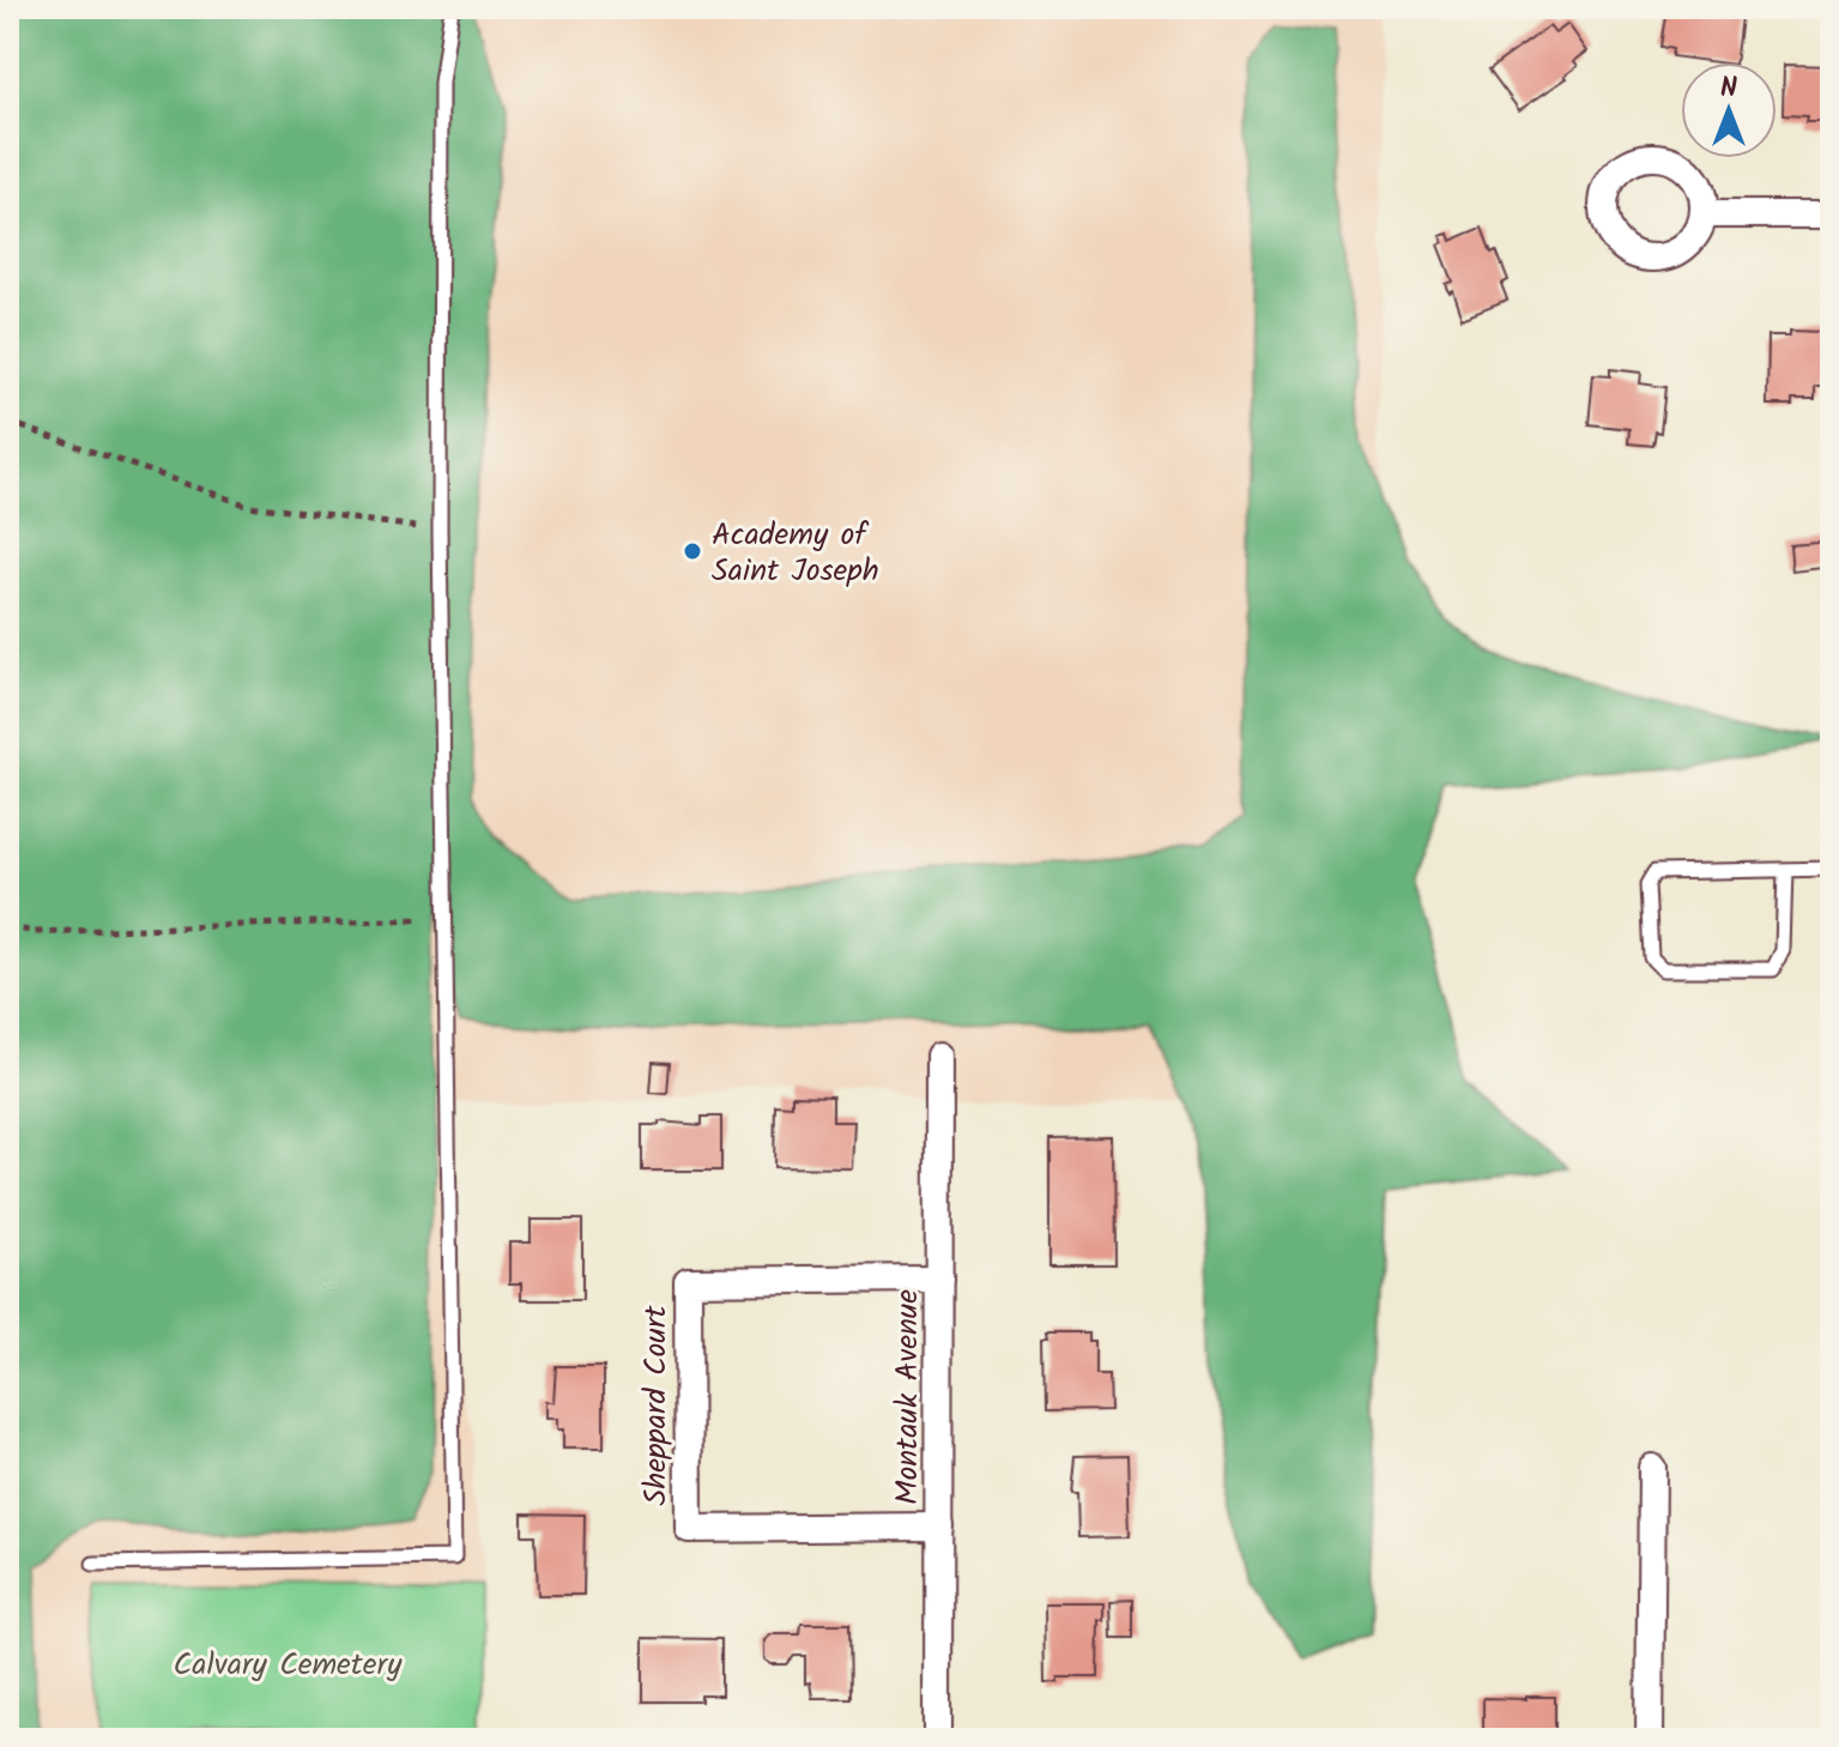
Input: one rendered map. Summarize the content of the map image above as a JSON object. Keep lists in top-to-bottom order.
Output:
{
  "streets": {
    "street": ["Montauk Avenue", "Sheppard Court"]
  },
  "crossings": [
    ["Montauk Avenue", "Sheppard Court"]
  ],
  "parks": ["Calvary Cemetery"],
  "places": ["Academy of Saint Joseph"],
  "north": "top"
}
